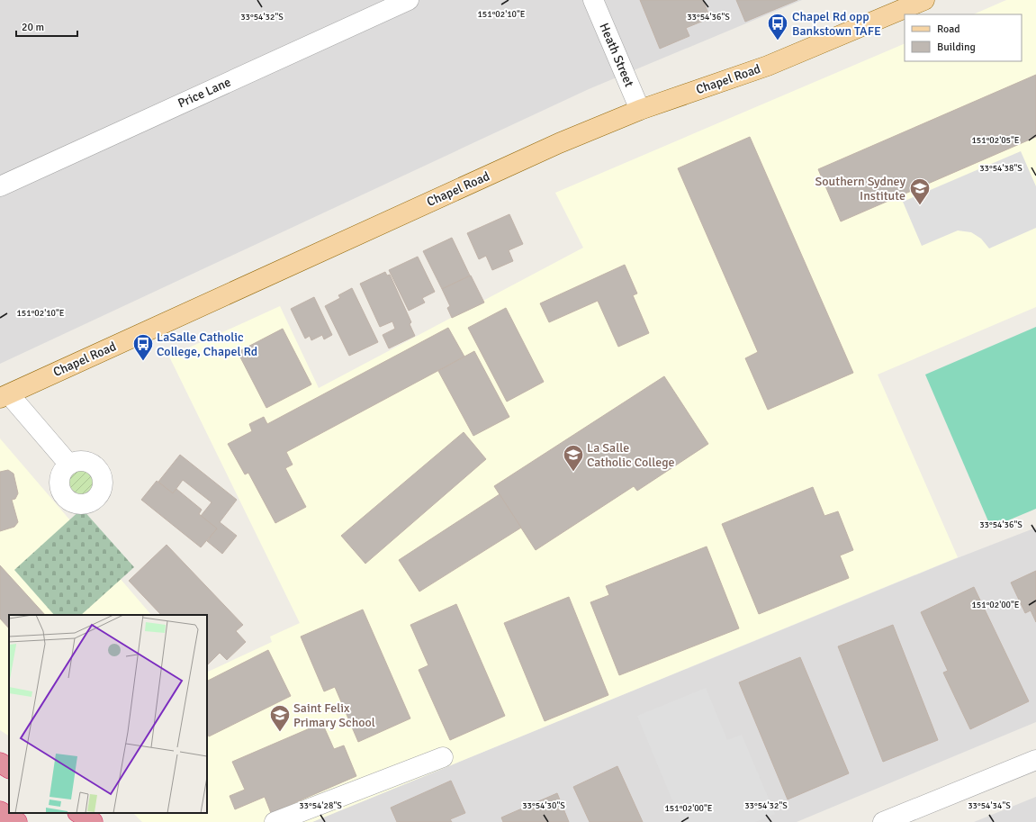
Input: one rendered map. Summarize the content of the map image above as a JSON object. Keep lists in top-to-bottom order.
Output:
{
  "streets": {
    "main road": ["Chapel Road"],
    "street": ["Heath Street", "Price Lane"]
  },
  "crossings": [
    ["Heath Street", "Chapel Road"]
  ],
  "places": {
    "bus stop": ["Chapel Rd opp Bankstown TAFE", "LaSalle Catholic College, Chapel Rd"],
    "school or university": ["Southern Sydney Institute", "La Salle Catholic College", "Saint Felix Primary School"]
  },
  "legend": ["Road", "Building"],
  "scale_bar": "20 m",
  "coordinates": [
    "151°02'10\"E",
    "33°54'36\"S",
    "33°54'32\"S",
    "151°02'05\"E",
    "33°54'38\"S",
    "151°02'00\"E",
    "33°54'28\"S",
    "33°54'30\"S",
    "33°54'34\"S"
  ]
}
